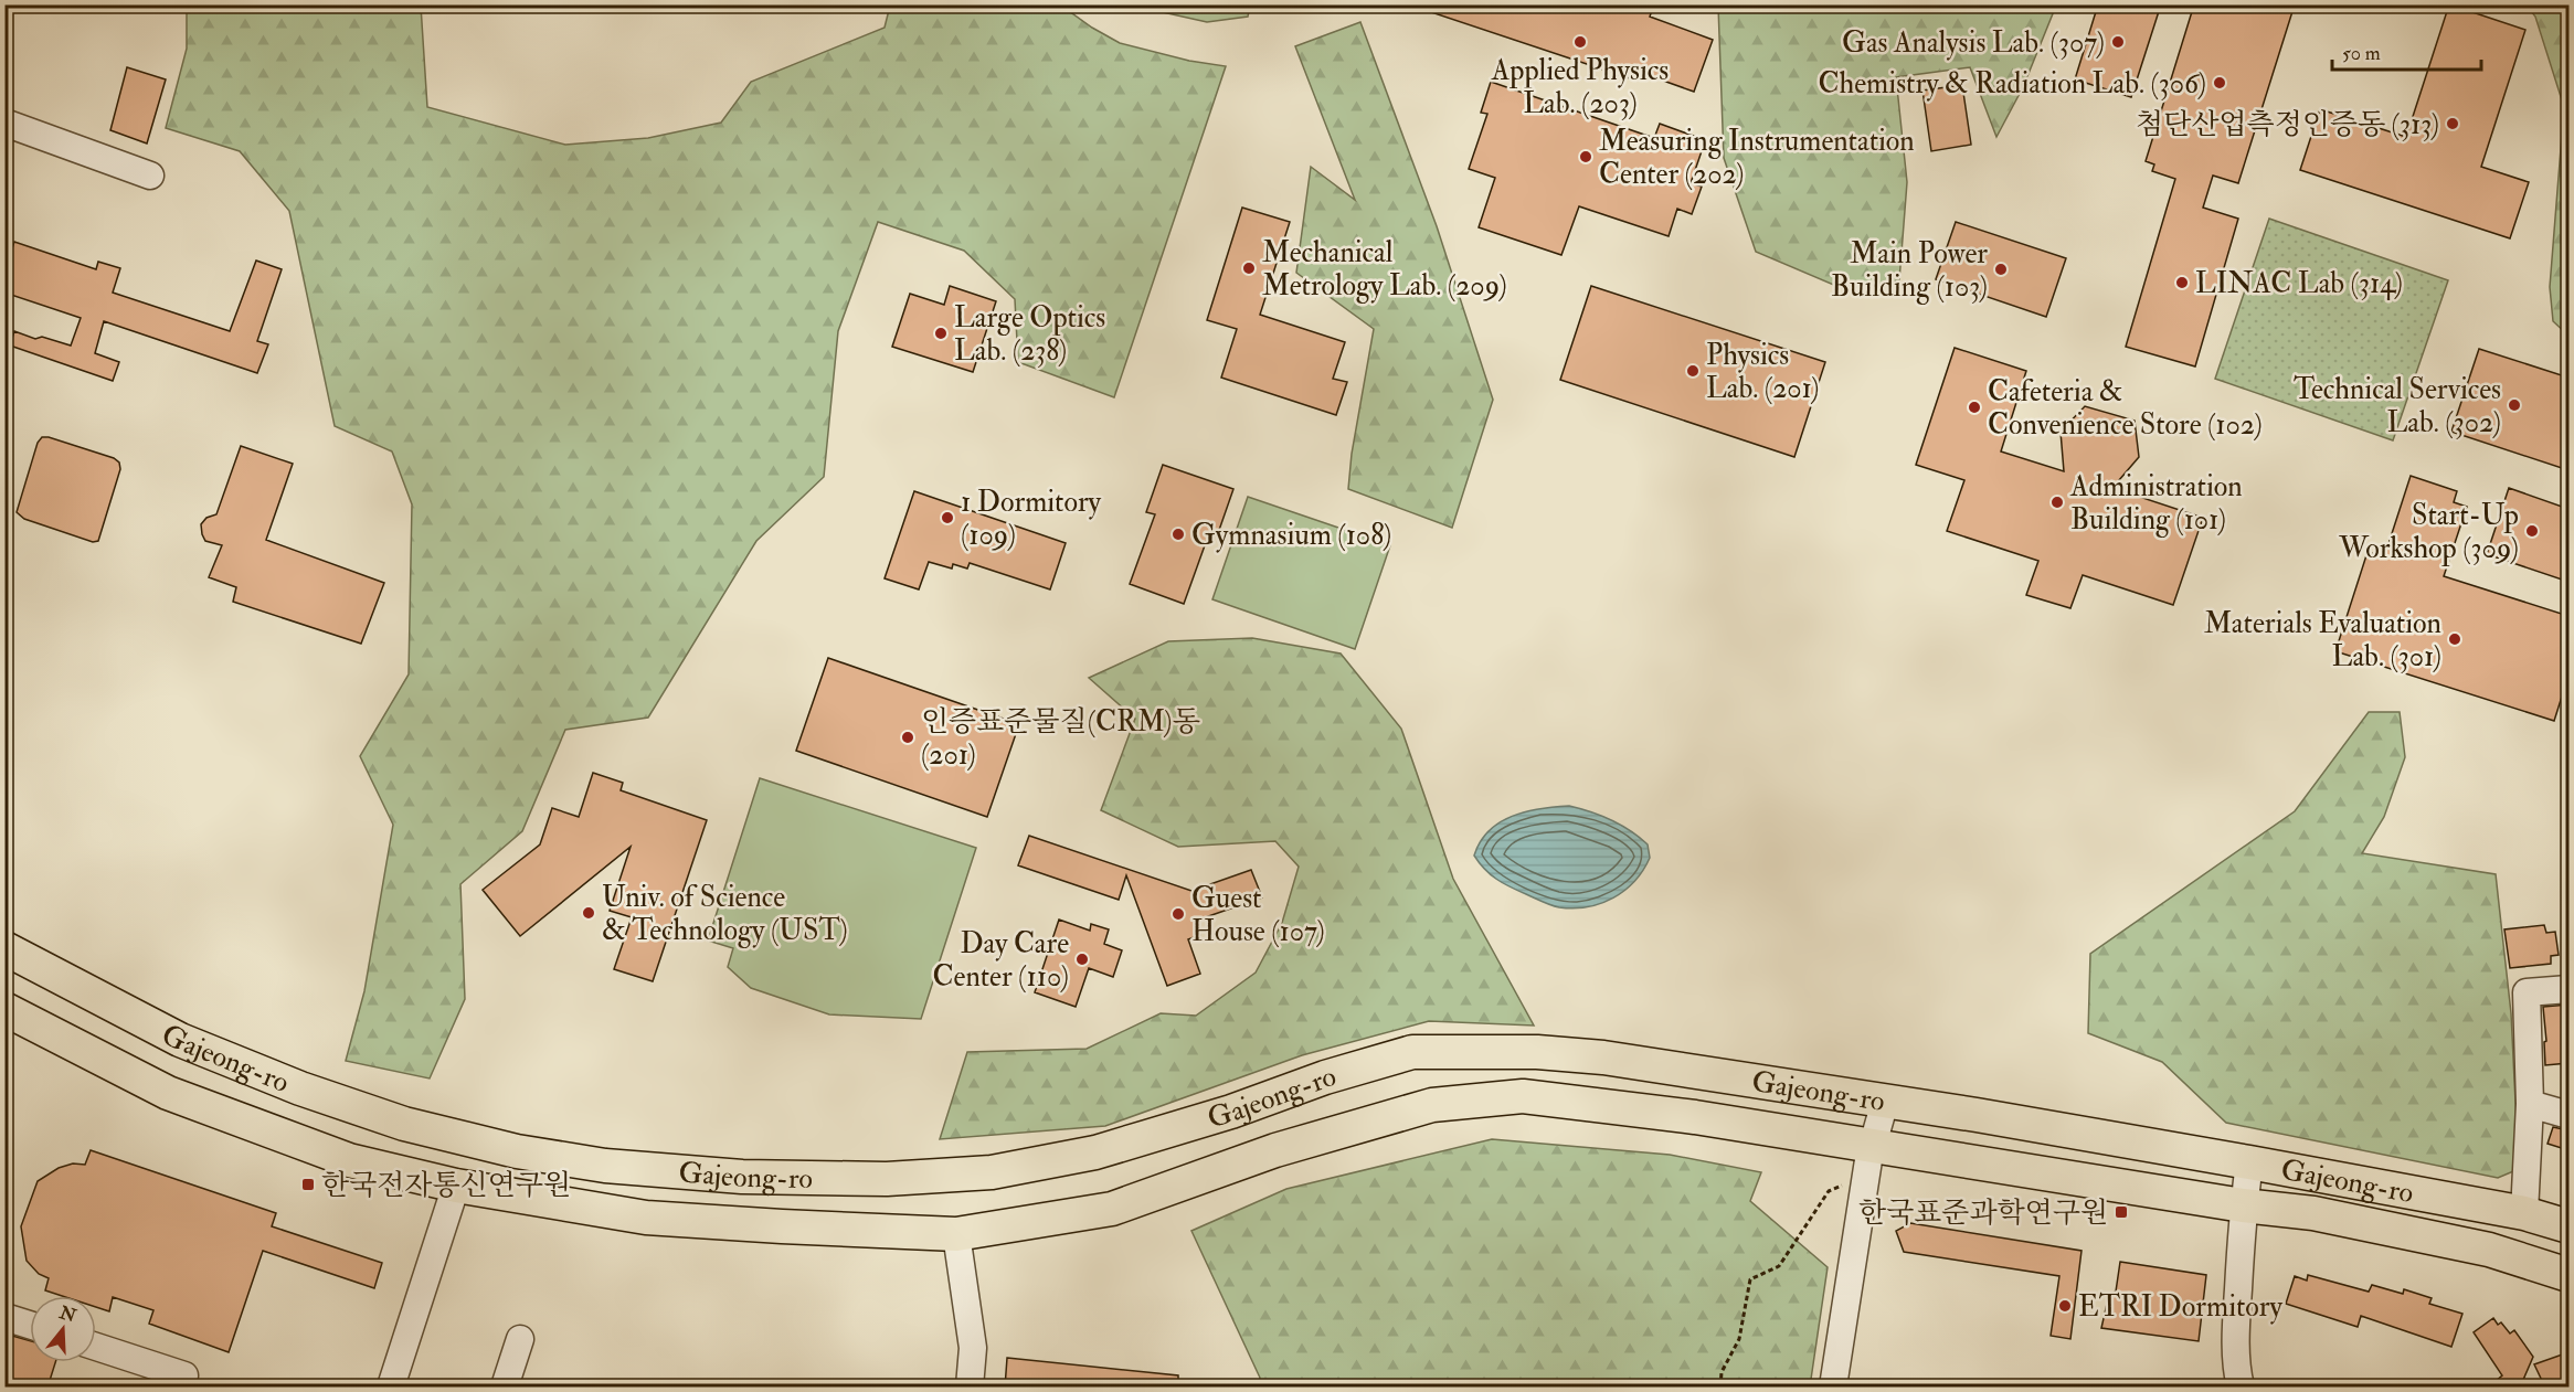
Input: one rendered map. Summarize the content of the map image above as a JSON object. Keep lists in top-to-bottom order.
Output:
{
  "streets": {
    "main road": ["Gajeong-ro"]
  },
  "places": {
    "other": [
      "Applied Physics Lab. (203)",
      "Gas Analysis Lab. (307)",
      "Chemistry & Radiation Lab. (306)",
      "첨단산업측정인증동 (313)",
      "Measuring Instrumentation Center (202)",
      "Mechanical Metrology Lab. (209)",
      "Main Power Building (103)",
      "LINAC Lab (314)",
      "Large Optics Lab. (238)",
      "Physics Lab. (201)",
      "Technical Services Lab. (302)",
      "Cafeteria & Convenience Store (102)",
      "Administration Building (101)",
      "1 Dormitory (109)",
      "Start-Up Workshop (309)",
      "Gymnasium (108)",
      "Materials Evaluation Lab. (301)",
      "인증표준물질(CRM)동 (201)",
      "Univ. of Science & Technology (UST)",
      "Guest House (107)",
      "Day Care Center (110)",
      "ETRI Dormitory"
    ],
    "transit": ["한국전자통신연구원", "한국표준과학연구원"]
  },
  "scale_bar": "50 m",
  "north": "top"
}
